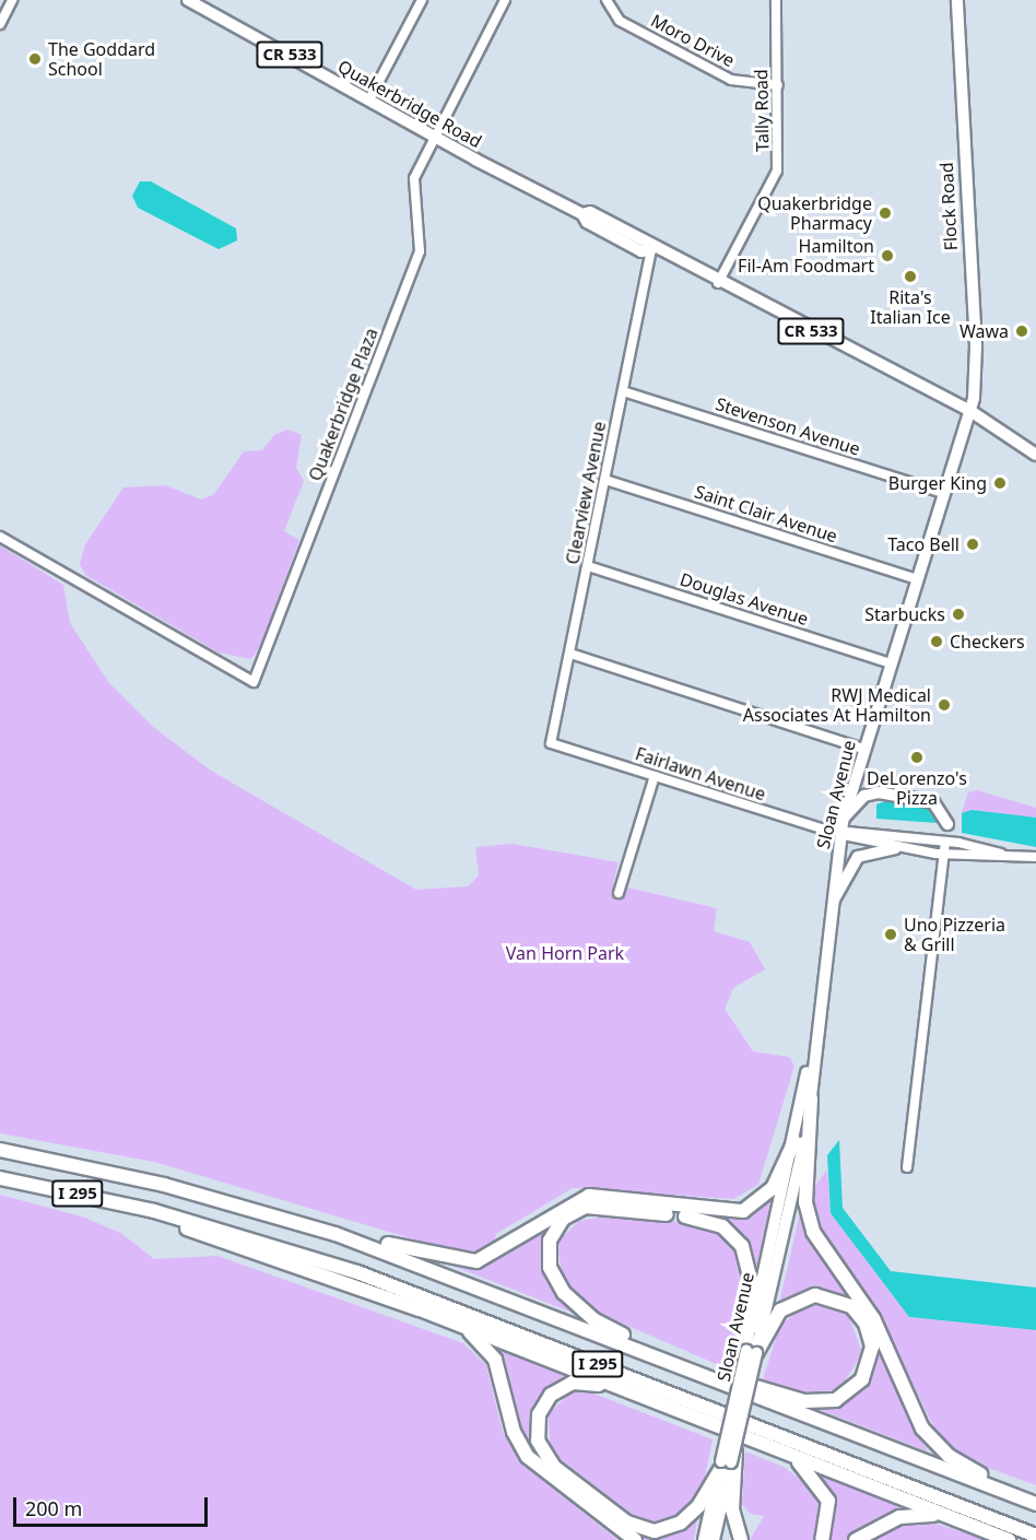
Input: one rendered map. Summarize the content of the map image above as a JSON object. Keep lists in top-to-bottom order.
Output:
{
  "streets": {
    "highway": ["I 295"],
    "main road": [
      "CR 533",
      "Quakerbridge Road",
      "Flock Road",
      "Sloan Avenue"
    ],
    "street": [
      "Moro Drive",
      "Tally Road",
      "Quakerbridge Plaza",
      "Stevenson Avenue",
      "Clearview Avenue",
      "Saint Clair Avenue",
      "Douglas Avenue",
      "Fairlawn Avenue"
    ]
  },
  "crossings": [
    ["Moro Drive", "Tally Road"],
    ["Quakerbridge Road", "Tally Road"],
    ["Quakerbridge Road", "Flock Road"],
    ["Quakerbridge Road", "Quakerbridge Plaza"],
    ["Quakerbridge Road", "Clearview Avenue"],
    ["Quakerbridge Road", "Sloan Avenue"],
    ["Flock Road", "Sloan Avenue"],
    ["Stevenson Avenue", "Clearview Avenue"],
    ["Stevenson Avenue", "Sloan Avenue"],
    ["Clearview Avenue", "Saint Clair Avenue"],
    ["Clearview Avenue", "Douglas Avenue"],
    ["Clearview Avenue", "Fairlawn Avenue"],
    ["Saint Clair Avenue", "Sloan Avenue"],
    ["Douglas Avenue", "Sloan Avenue"],
    ["Fairlawn Avenue", "Sloan Avenue"]
  ],
  "parks": ["Van Horn Park"],
  "places": [
    "The Goddard School",
    "Quakerbridge Pharmacy",
    "Hamilton Fil-Am Foodmart",
    "Rita's Italian Ice",
    "Wawa",
    "Burger King",
    "Taco Bell",
    "Starbucks",
    "Checkers",
    "RWJ Medical Associates At Hamilton",
    "DeLorenzo's Pizza",
    "Uno Pizzeria & Grill"
  ],
  "scale_bar": "200 m"
}
